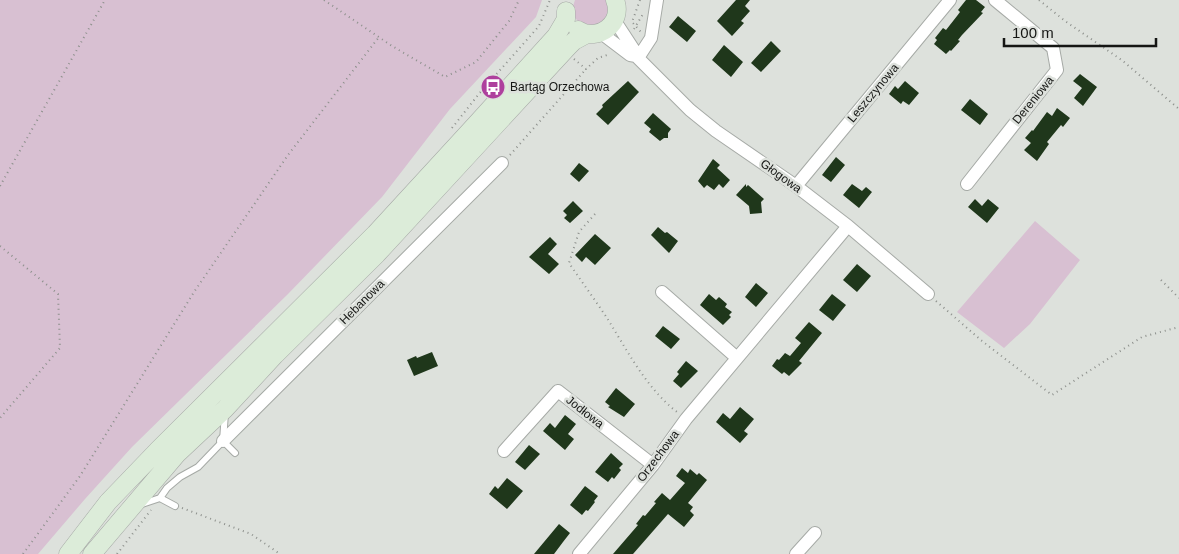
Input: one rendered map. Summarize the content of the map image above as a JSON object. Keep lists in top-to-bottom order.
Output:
{
  "streets": {
    "street": [
      "Leszczynowa",
      "Dereniowa",
      "Głogowa",
      "Hebanowa",
      "Jodłowa",
      "Orzechowa"
    ]
  },
  "crossings": [
    ["Leszczynowa", "Głogowa"],
    ["Głogowa", "Orzechowa"],
    ["Jodłowa", "Orzechowa"]
  ],
  "places": {
    "bus stop": ["Bartąg Orzechowa"]
  },
  "scale_bar": "100 m"
}
